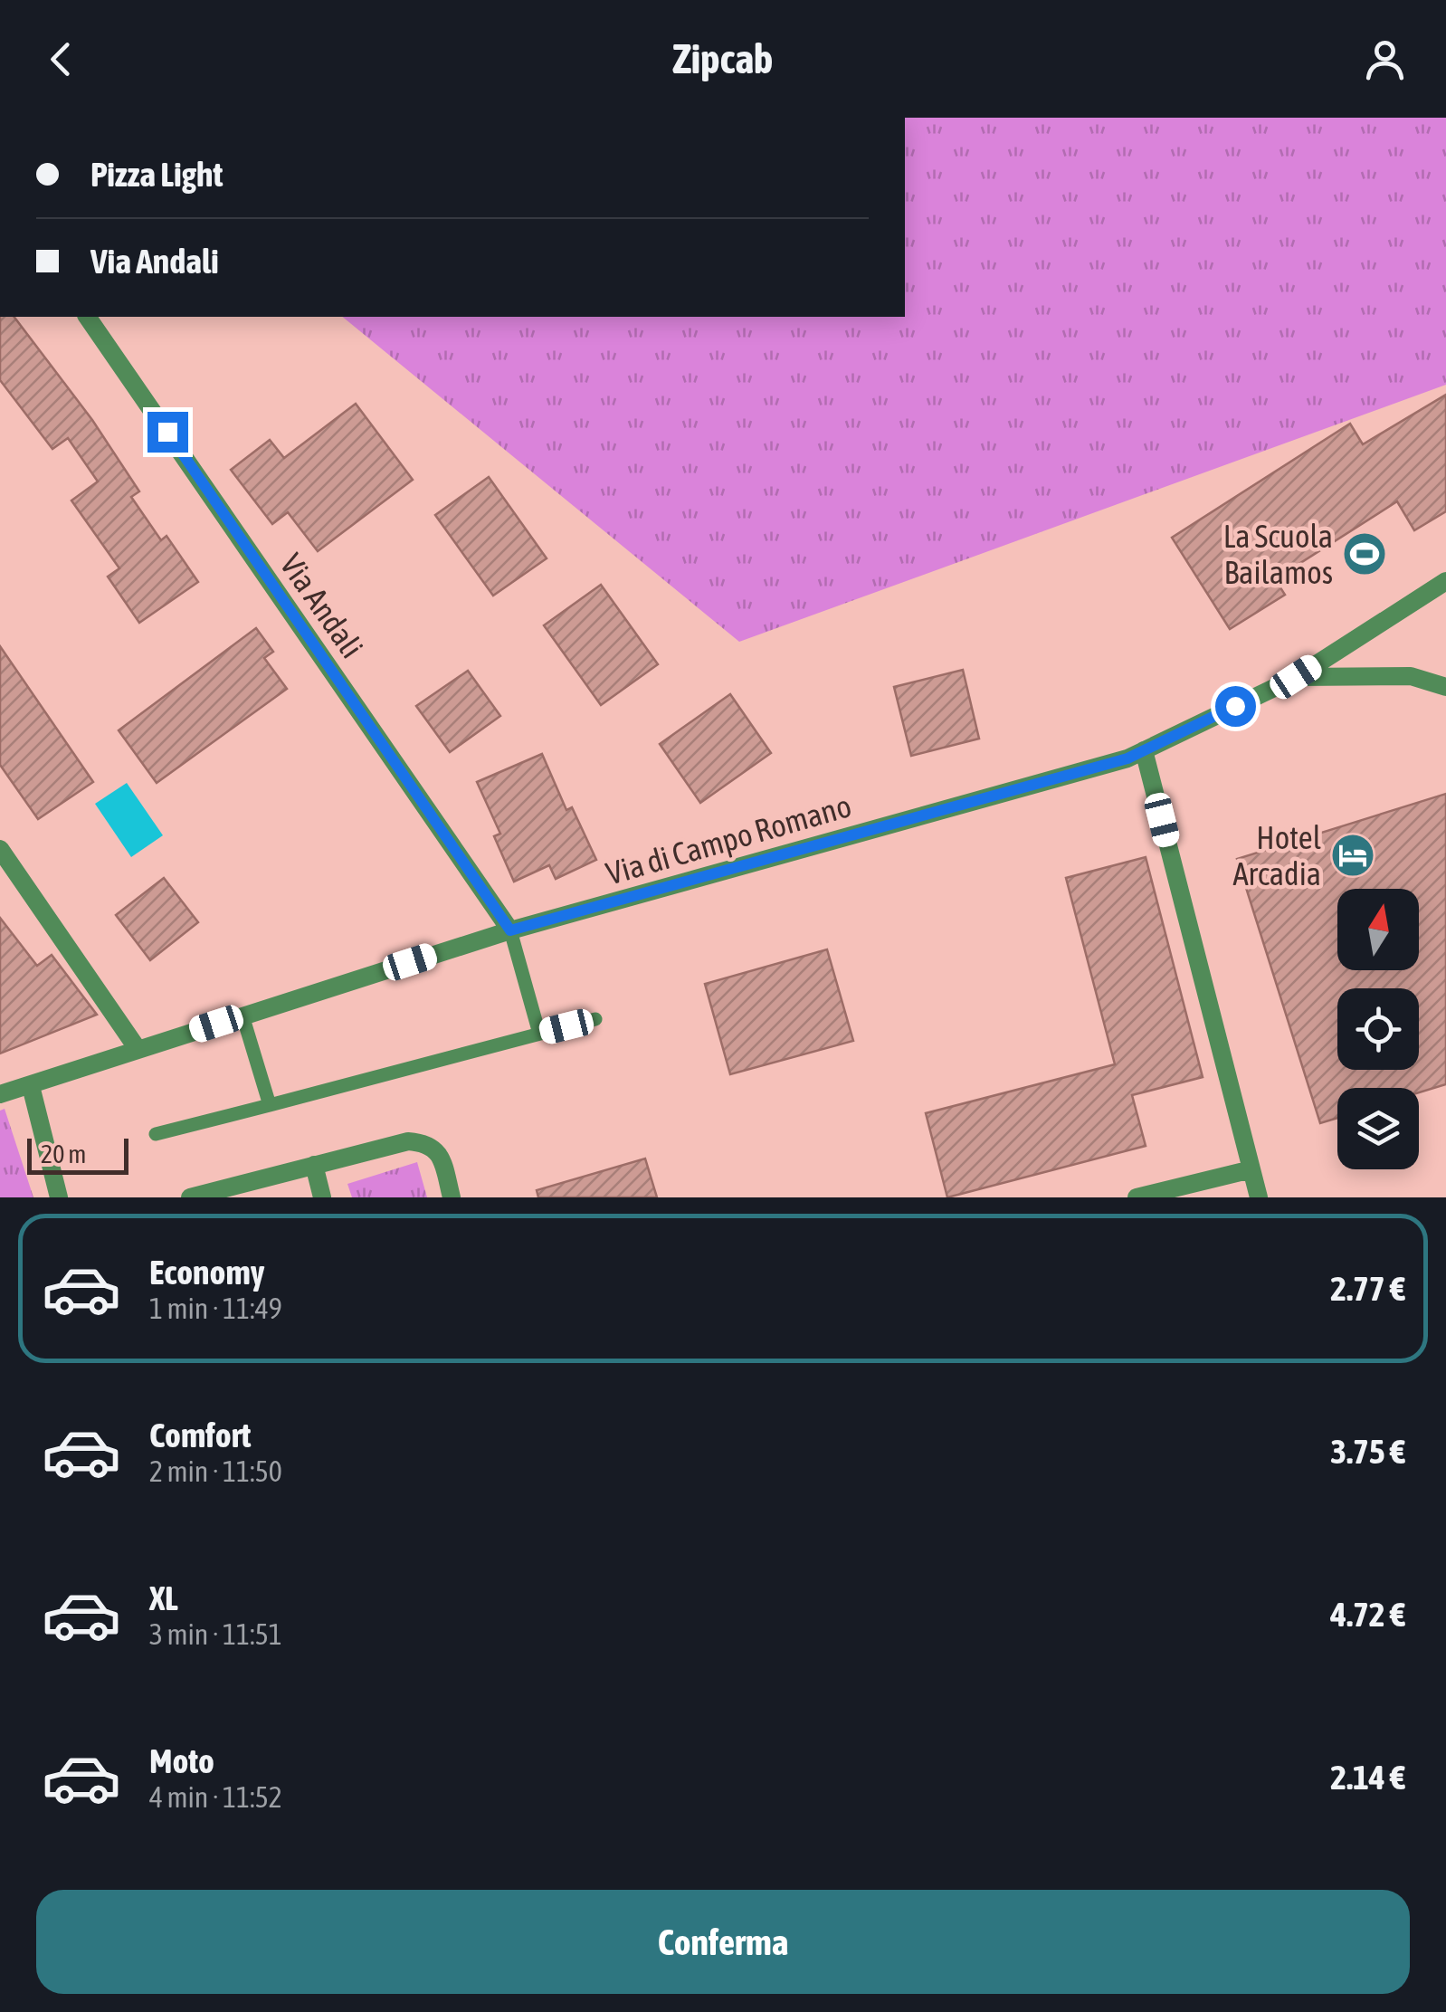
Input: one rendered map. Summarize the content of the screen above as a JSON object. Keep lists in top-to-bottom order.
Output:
{
  "streets": {
    "street": ["Via Andali", "Via di Campo Romano"]
  },
  "crossings": [
    ["Via Andali", "Via di Campo Romano"]
  ],
  "places": {
    "sports": ["La Scuola Bailamos"],
    "hotel": ["Hotel Arcadia"]
  },
  "scale_bar": "20 m",
  "north": "top",
  "page": {
    "header": "Zipcab",
    "banner": ["Pizza Light", "Via Andali"],
    "scale": "20 m",
    "list": [
      {
        "name": "Economy",
        "note": "1 min · 11:49",
        "value": "2.77 €"
      },
      {
        "name": "Comfort",
        "note": "2 min · 11:50",
        "value": "3.75 €"
      },
      {
        "name": "XL",
        "note": "3 min · 11:51",
        "value": "4.72 €"
      },
      {
        "name": "Moto",
        "note": "4 min · 11:52",
        "value": "2.14 €"
      }
    ],
    "buttons": "Conferma"
  }
}
